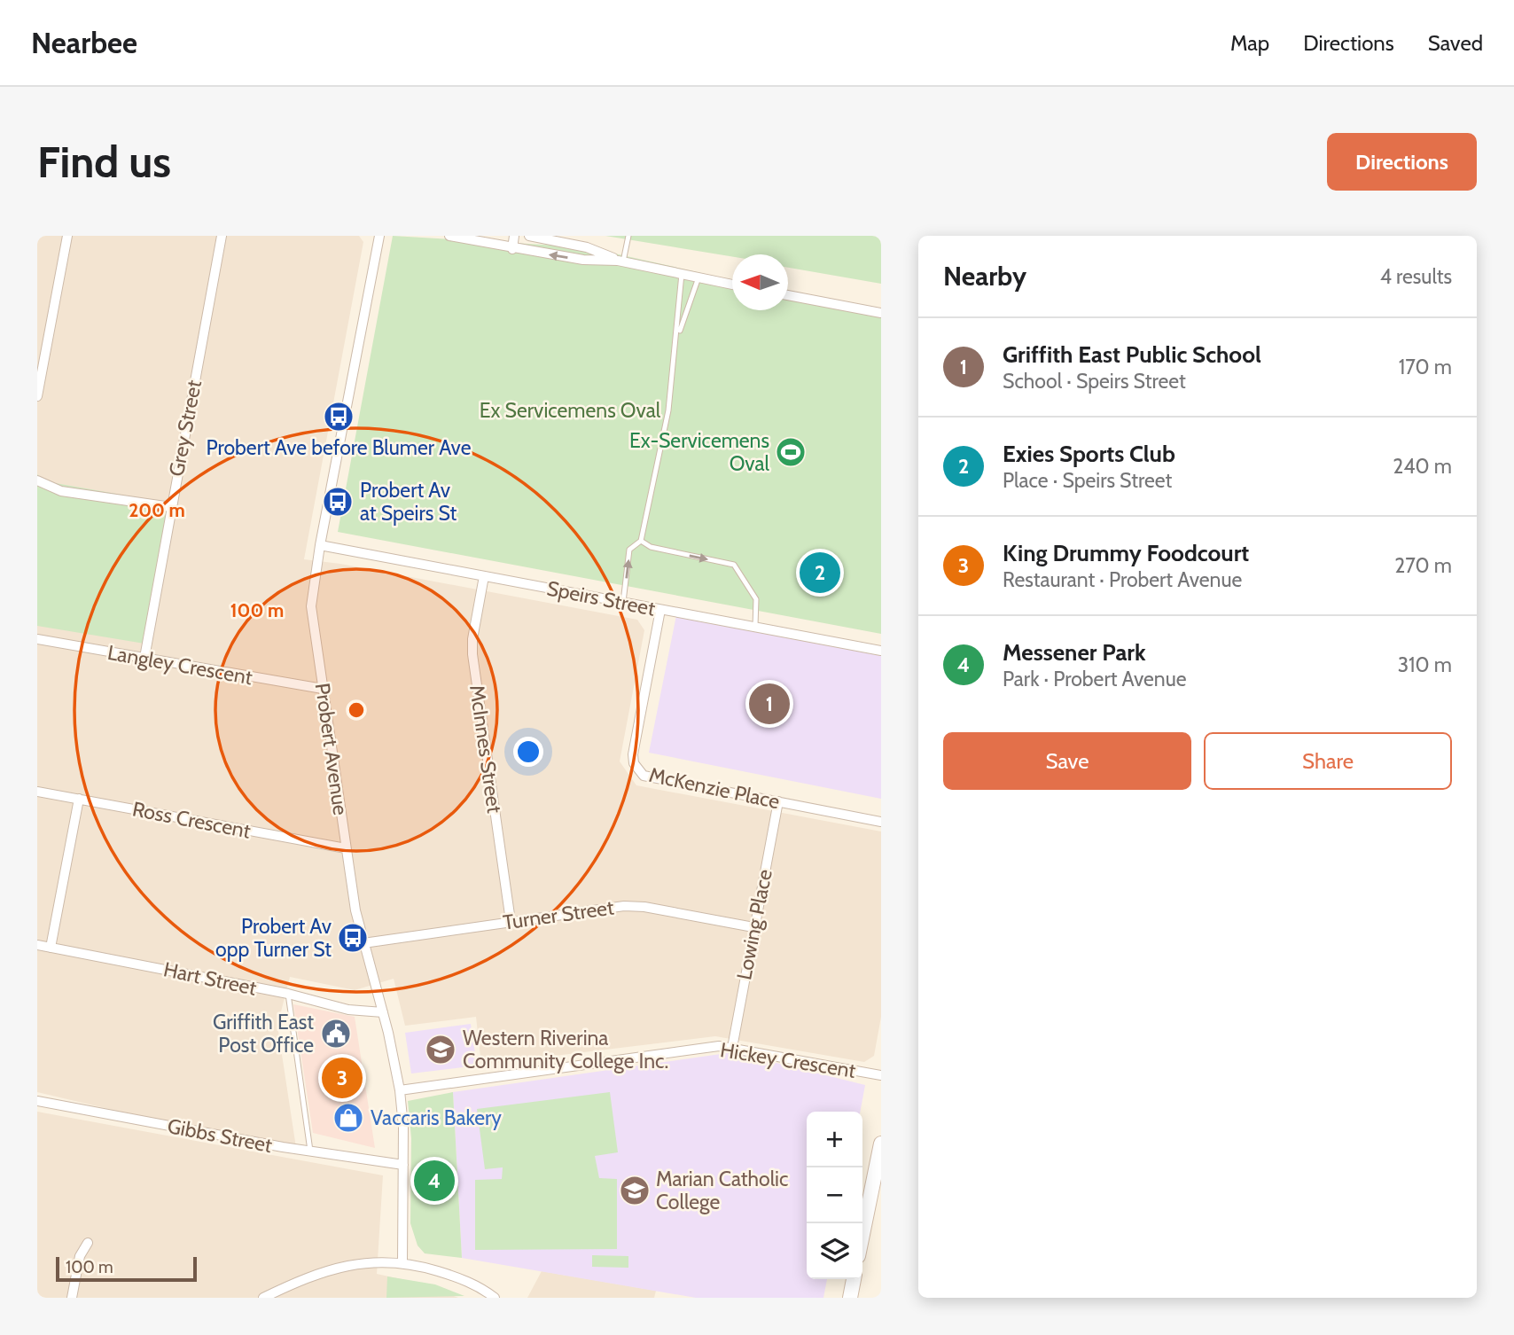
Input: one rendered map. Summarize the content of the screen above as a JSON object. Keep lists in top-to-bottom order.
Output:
{
  "streets": {
    "street": [
      "Grey Street",
      "Speirs Street",
      "Langley Crescent",
      "Probert Avenue",
      "McInnes Street",
      "McKenzie Place",
      "Ross Crescent",
      "Turner Street",
      "Lowing Place",
      "Hart Street",
      "Hickey Crescent",
      "Gibbs Street"
    ]
  },
  "crossings": [
    ["Grey Street", "Langley Crescent"],
    ["Speirs Street", "Probert Avenue"],
    ["Speirs Street", "McInnes Street"],
    ["Speirs Street", "McKenzie Place"],
    ["Langley Crescent", "Probert Avenue"],
    ["Probert Avenue", "Ross Crescent"],
    ["Probert Avenue", "Turner Street"],
    ["Probert Avenue", "Hart Street"],
    ["Probert Avenue", "Hickey Crescent"],
    ["Probert Avenue", "Gibbs Street"],
    ["McInnes Street", "Turner Street"],
    ["McKenzie Place", "Lowing Place"],
    ["Turner Street", "Lowing Place"],
    ["Lowing Place", "Hickey Crescent"]
  ],
  "parks": ["Ex Servicemens Oval"],
  "places": {
    "bus stop": ["Probert Ave before Blumer Ave", "Probert Av at Speirs St", "Probert Av opp Turner St"],
    "sports": ["Ex-Servicemens Oval"],
    "public building": ["Griffith East Post Office"],
    "school or university": ["Western Riverina Community College Inc.", "Marian Catholic College"],
    "shop": ["Vaccaris Bakery"]
  },
  "scale_bar": "100 m",
  "north": "left",
  "page": {
    "header": "Nearbee",
    "nav": ["Map", "Directions", "Saved"],
    "buttons": [
      "Directions",
      ["Save", "Share"]
    ],
    "title": "Find us",
    "heading": ["Nearby", "4 results"],
    "list": [
      {
        "mark": "1",
        "name": "Griffith East Public School",
        "note": "School · Speirs Street",
        "value": "170 m"
      },
      {
        "mark": "2",
        "name": "Exies Sports Club",
        "note": "Place · Speirs Street",
        "value": "240 m"
      },
      {
        "mark": "3",
        "name": "King Drummy Foodcourt",
        "note": "Restaurant · Probert Avenue",
        "value": "270 m"
      },
      {
        "mark": "4",
        "name": "Messener Park",
        "note": "Park · Probert Avenue",
        "value": "310 m"
      }
    ],
    "pins": [
      "2",
      "1",
      "3",
      "4"
    ],
    "map_buttons": ["+", "−"],
    "scale": "100 m"
  },
  "rings": ["200 m", "100 m"]
}
